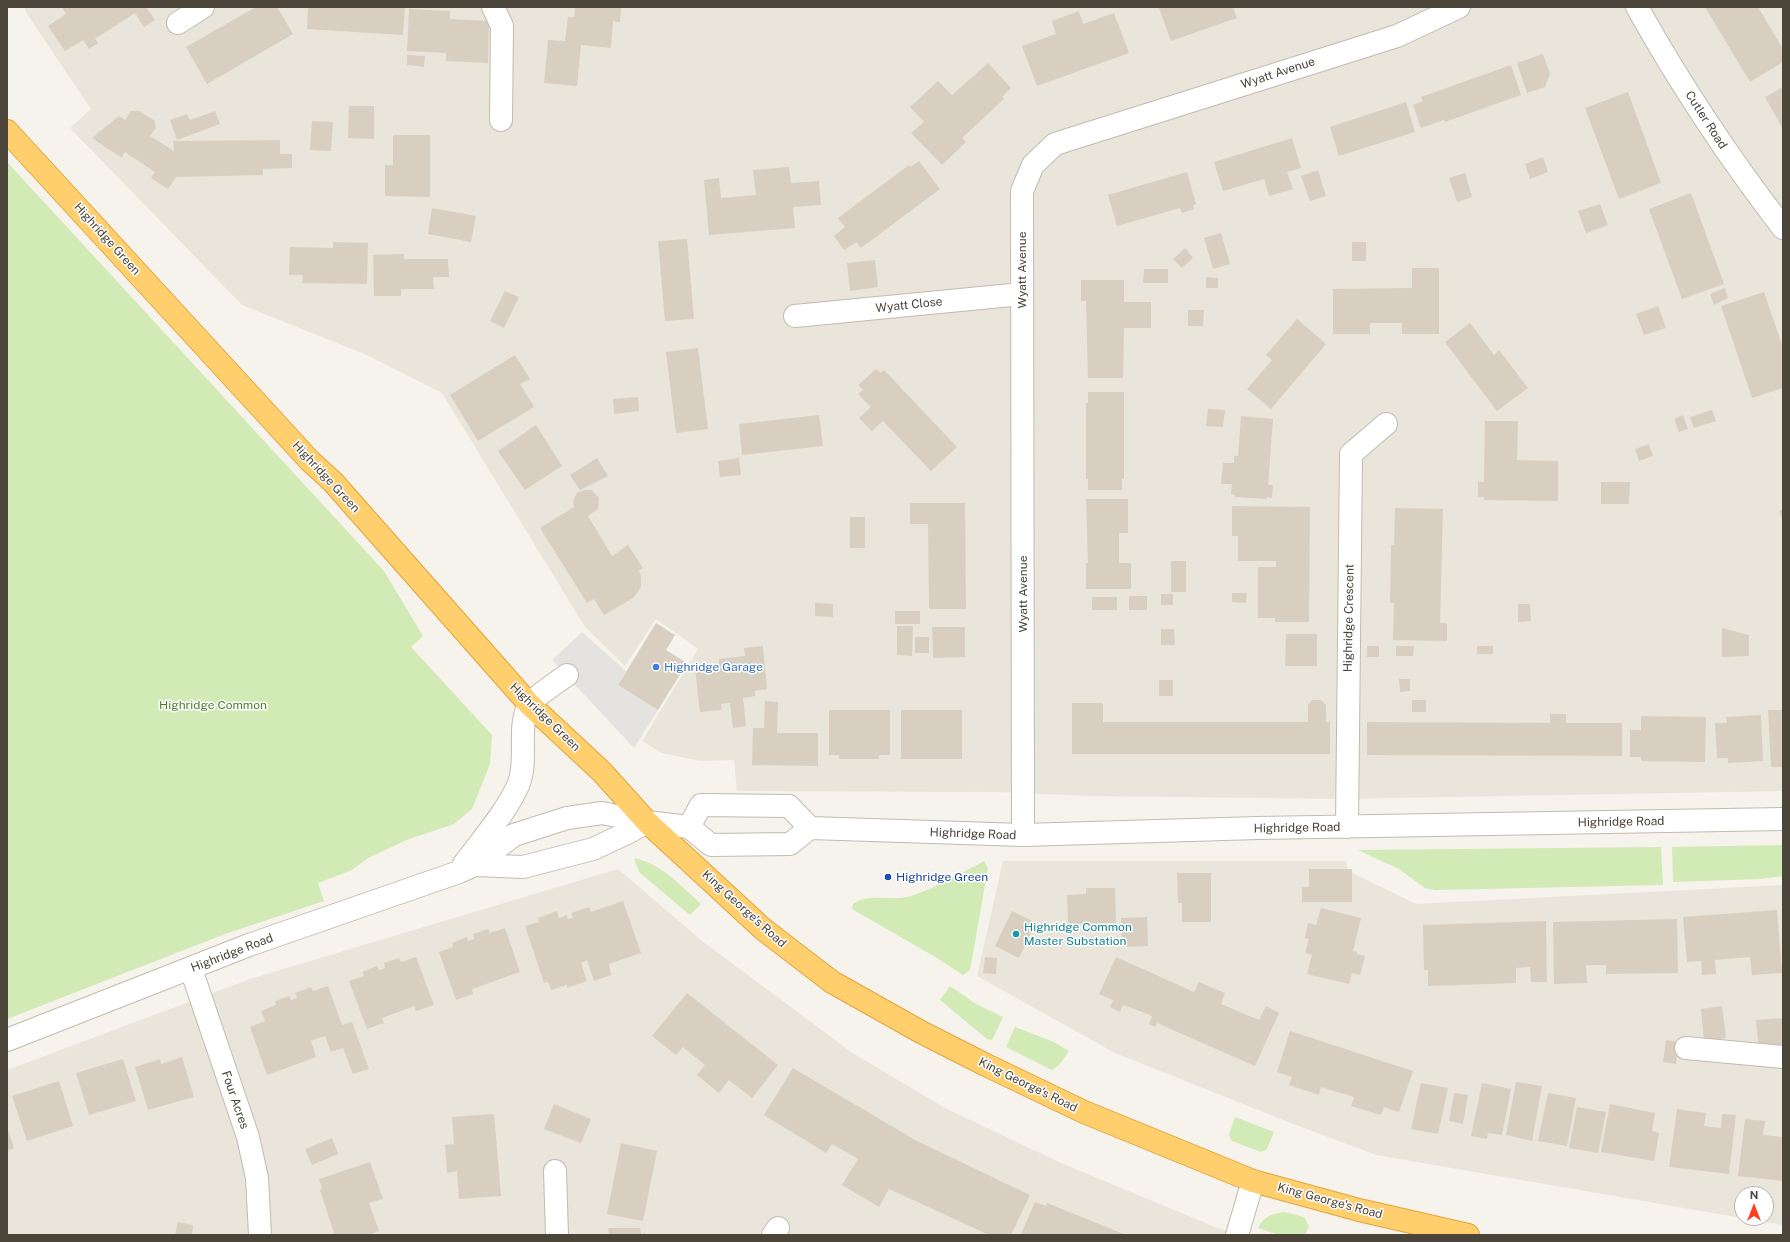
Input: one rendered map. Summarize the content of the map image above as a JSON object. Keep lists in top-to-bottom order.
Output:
{
  "streets": {
    "highway": ["Highridge Green", "King George's Road"],
    "street": [
      "Wyatt Avenue",
      "Cutler Road",
      "Wyatt Close",
      "Highridge Crescent",
      "Highridge Road",
      "Four Acres"
    ]
  },
  "crossings": [
    ["Wyatt Avenue", "Wyatt Close"],
    ["Wyatt Avenue", "Highridge Road"],
    ["Highridge Green", "Highridge Road"],
    ["Highridge Green", "King George's Road"],
    ["Highridge Crescent", "Highridge Road"],
    ["Highridge Road", "King George's Road"],
    ["Highridge Road", "Four Acres"]
  ],
  "parks": ["Highridge Common"],
  "places": ["Highridge Garage", "Highridge Green", "Highridge Common Master Substation"],
  "north": "top"
}
